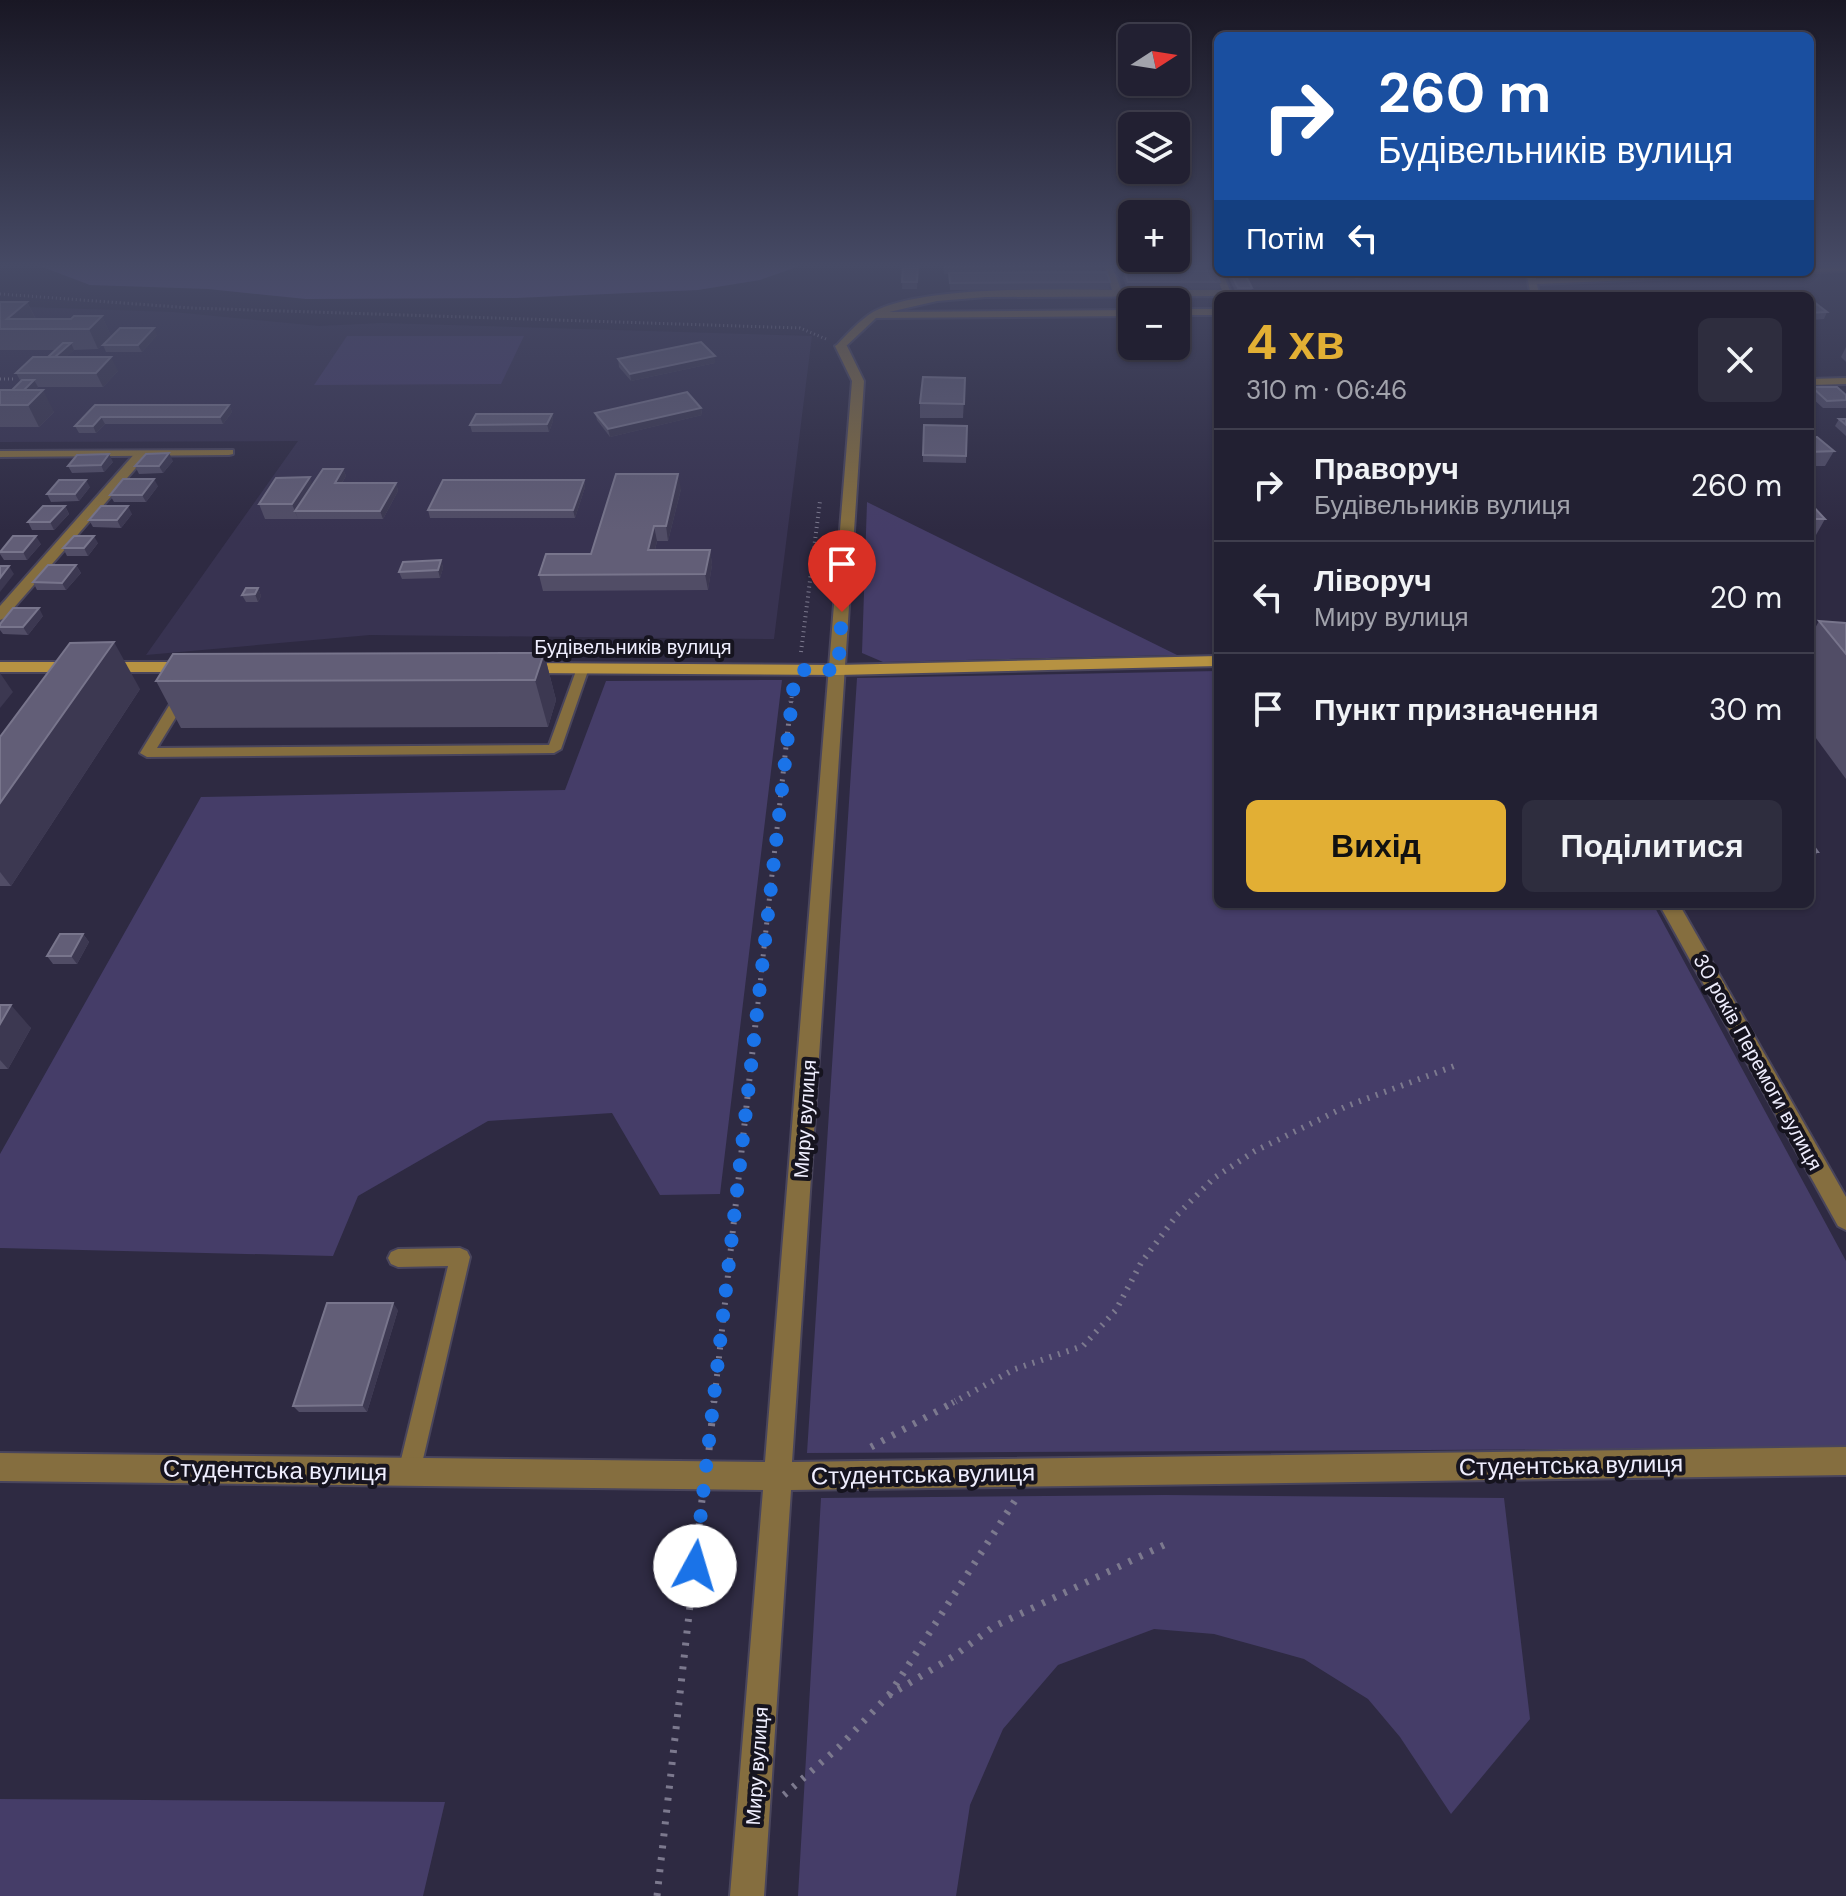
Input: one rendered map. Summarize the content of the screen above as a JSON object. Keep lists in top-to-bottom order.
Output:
{
  "streets": {
    "street": [
      "Будівельників вулиця",
      "30 років Перемоги вулиця",
      "Миру вулиця",
      "Студентська вулиця"
    ]
  },
  "crossings": [
    ["Будівельників вулиця", "Миру вулиця"],
    ["Миру вулиця", "Студентська вулиця"]
  ],
  "north": "right",
  "page": {
    "map_buttons": ["+", "−"],
    "turn": ["260 m", "Будівельників вулиця"],
    "then": "Потім",
    "heading": ["4 хв", "310 m · 06:46"],
    "list": [
      {
        "name": "Праворуч",
        "note": "Будівельників вулиця",
        "value": "260 m"
      },
      {
        "name": "Ліворуч",
        "note": "Миру вулиця",
        "value": "20 m"
      },
      {
        "name": "Пункт призначення",
        "value": "30 m"
      }
    ],
    "buttons": ["Вихід", "Поділитися"]
  }
}
